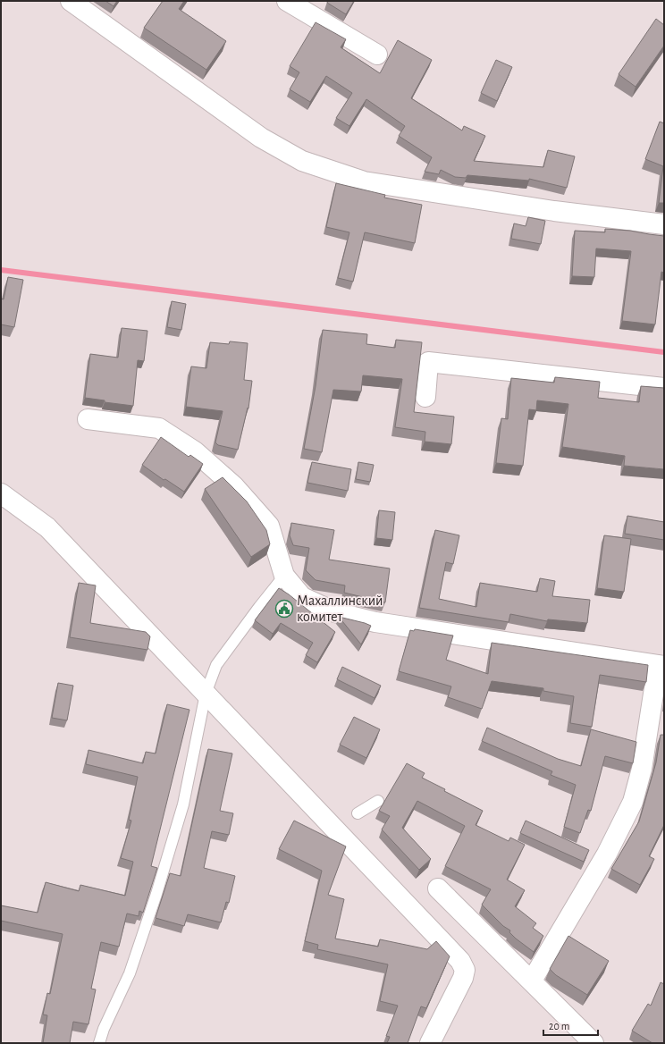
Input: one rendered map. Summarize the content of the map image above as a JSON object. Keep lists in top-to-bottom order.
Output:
{
  "places": {
    "public building": ["Махаллинский комитет"]
  },
  "scale_bar": "20 m"
}
